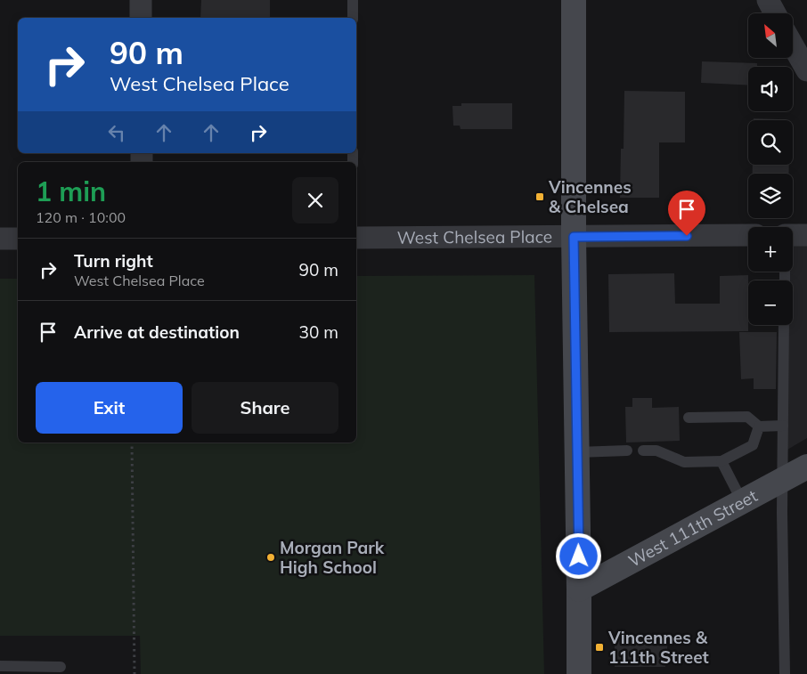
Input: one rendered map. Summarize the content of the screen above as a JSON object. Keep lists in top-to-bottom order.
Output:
{
  "streets": {
    "main road": ["West 111th Street"],
    "street": ["West Chelsea Place"]
  },
  "places": {
    "transit": ["Vincennes & Chelsea", "Vincennes & 111th Street"],
    "other": ["Morgan Park High School"]
  },
  "north": "top left",
  "page": {
    "map_buttons": ["+", "−"],
    "turn": ["90 m", "West Chelsea Place"],
    "heading": ["1 min", "120 m · 10:00"],
    "list": [
      {
        "name": "Turn right",
        "note": "West Chelsea Place",
        "value": "90 m"
      },
      {
        "name": "Arrive at destination",
        "value": "30 m"
      }
    ],
    "buttons": ["Exit", "Share"]
  }
}
